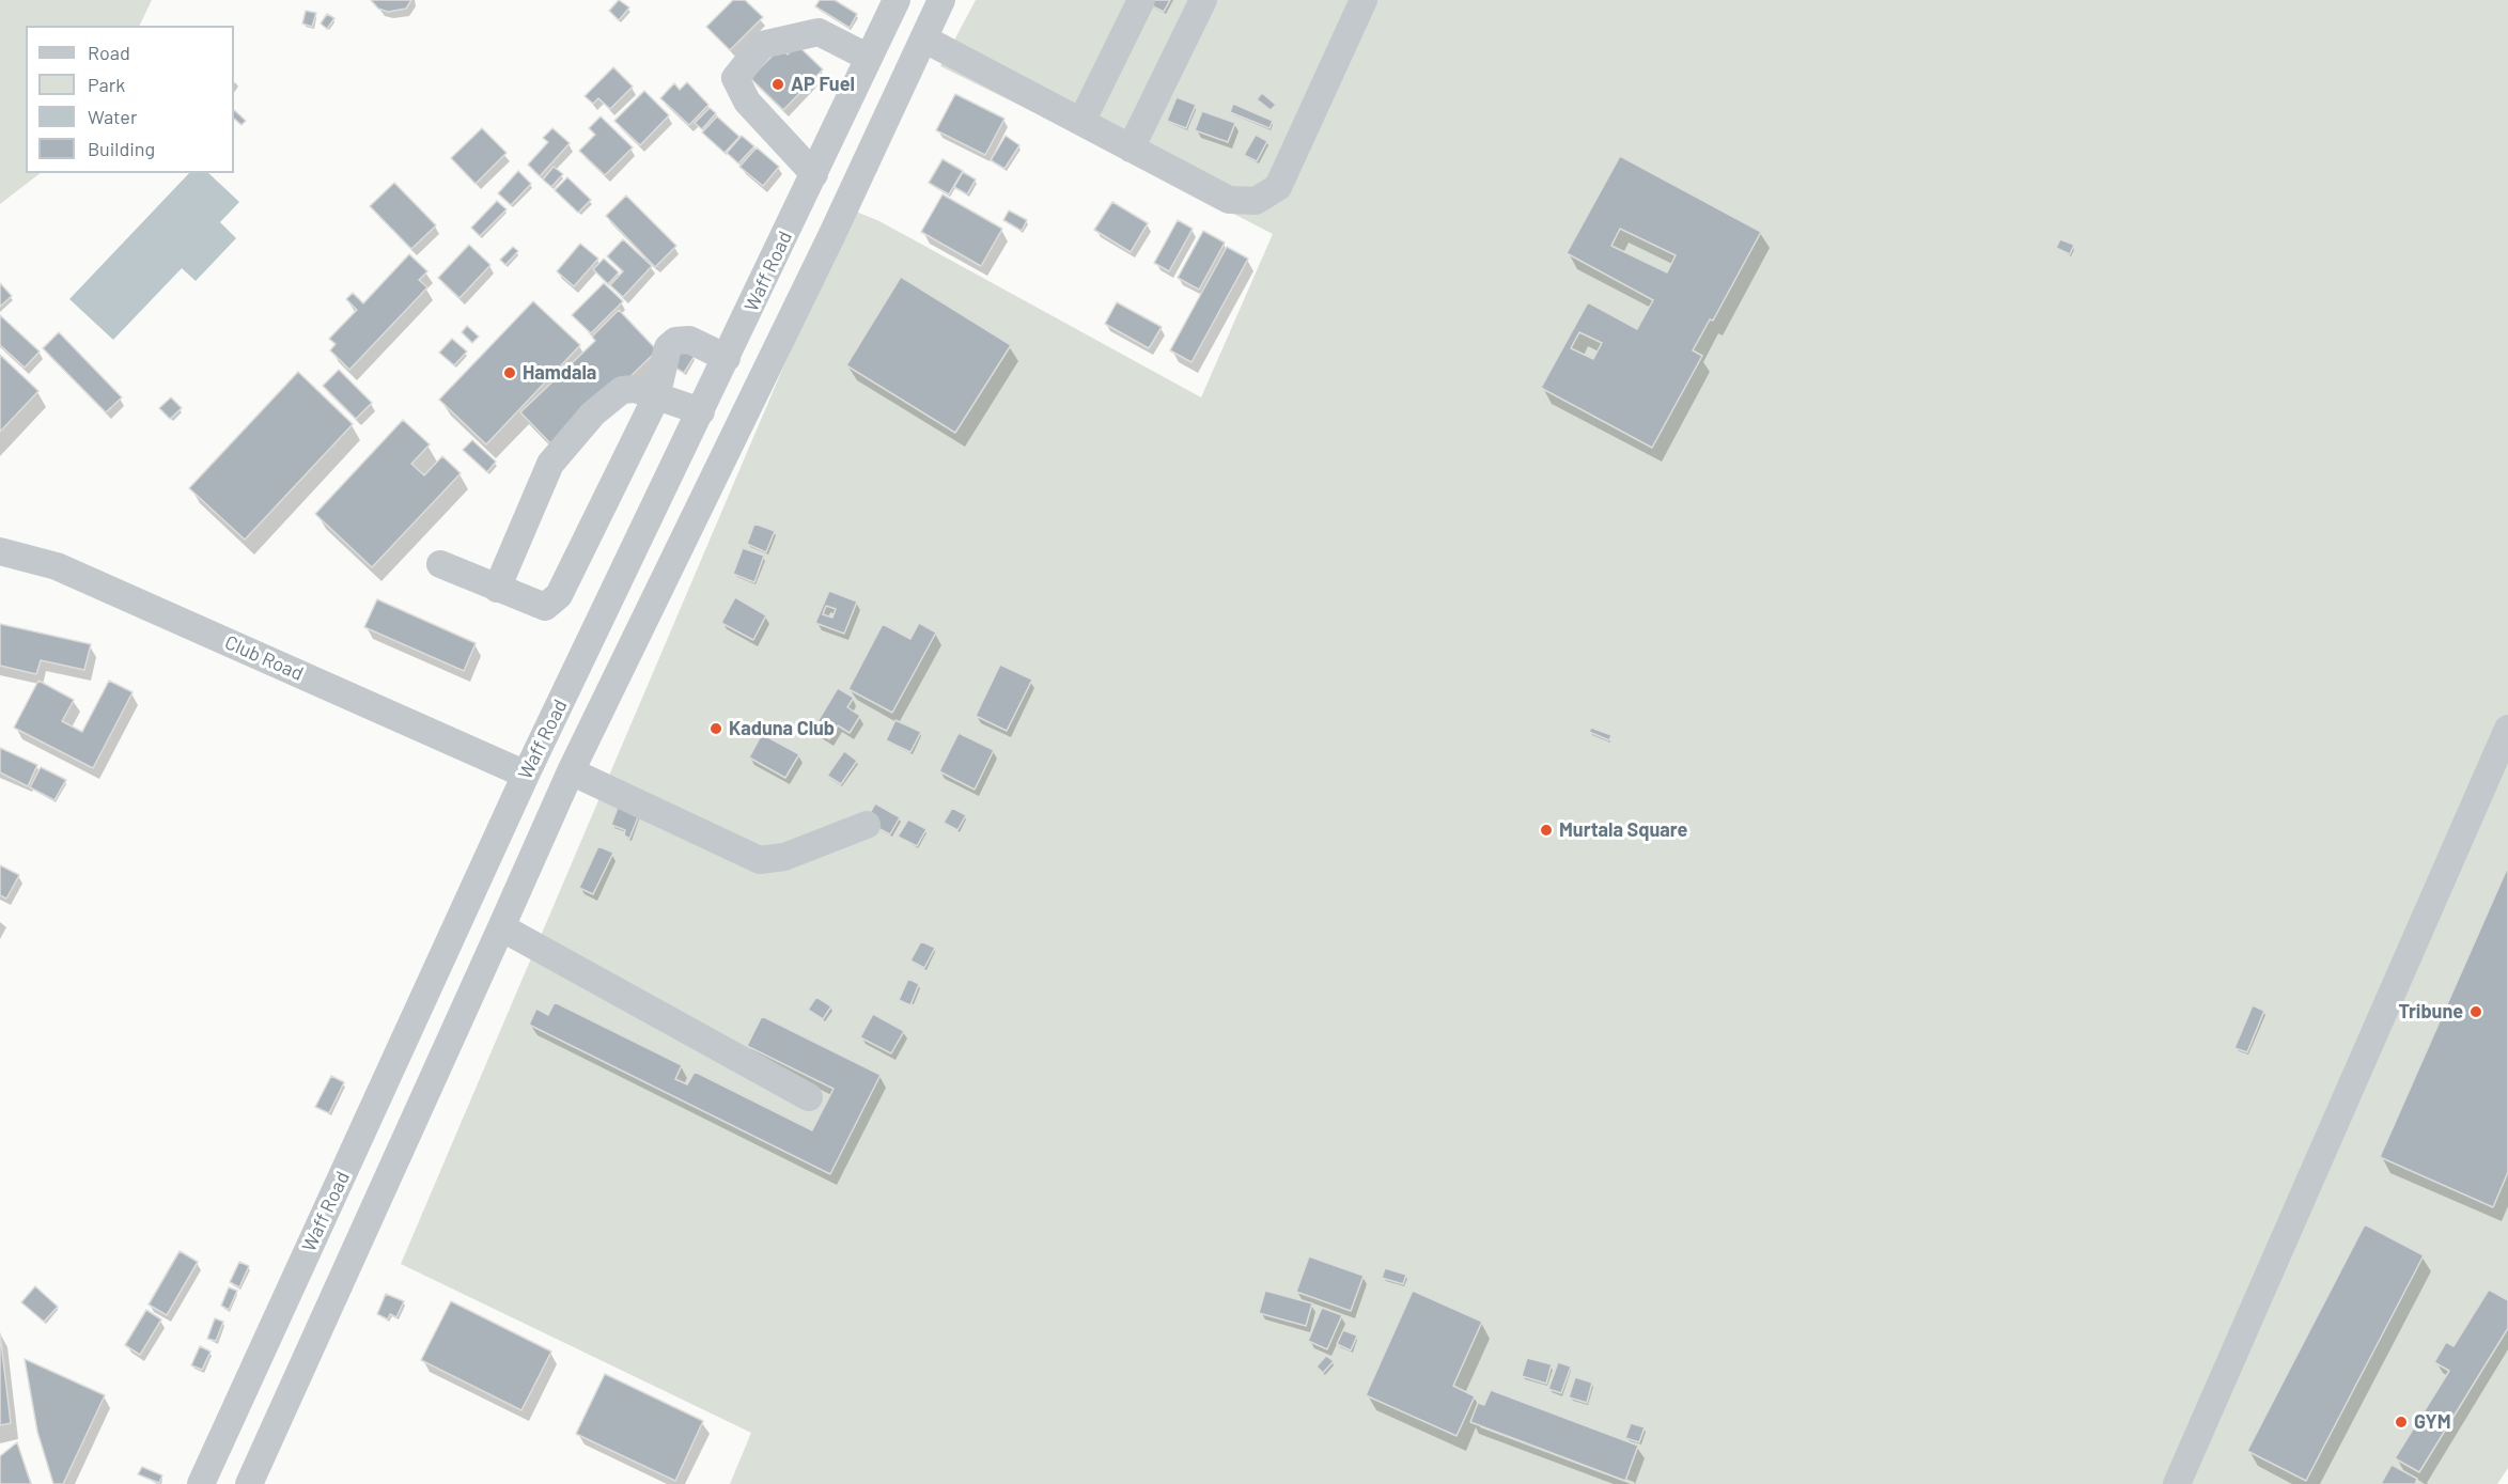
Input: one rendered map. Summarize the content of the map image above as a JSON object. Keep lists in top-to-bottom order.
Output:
{
  "streets": {
    "street": ["Waff Road", "Club Road"]
  },
  "crossings": [
    ["Waff Road", "Club Road"]
  ],
  "places": [
    "AP Fuel",
    "Hamdala",
    "Kaduna Club",
    "Murtala Square",
    "Tribune",
    "GYM"
  ],
  "legend": [
    "Road",
    "Park",
    "Water",
    "Building"
  ]
}
